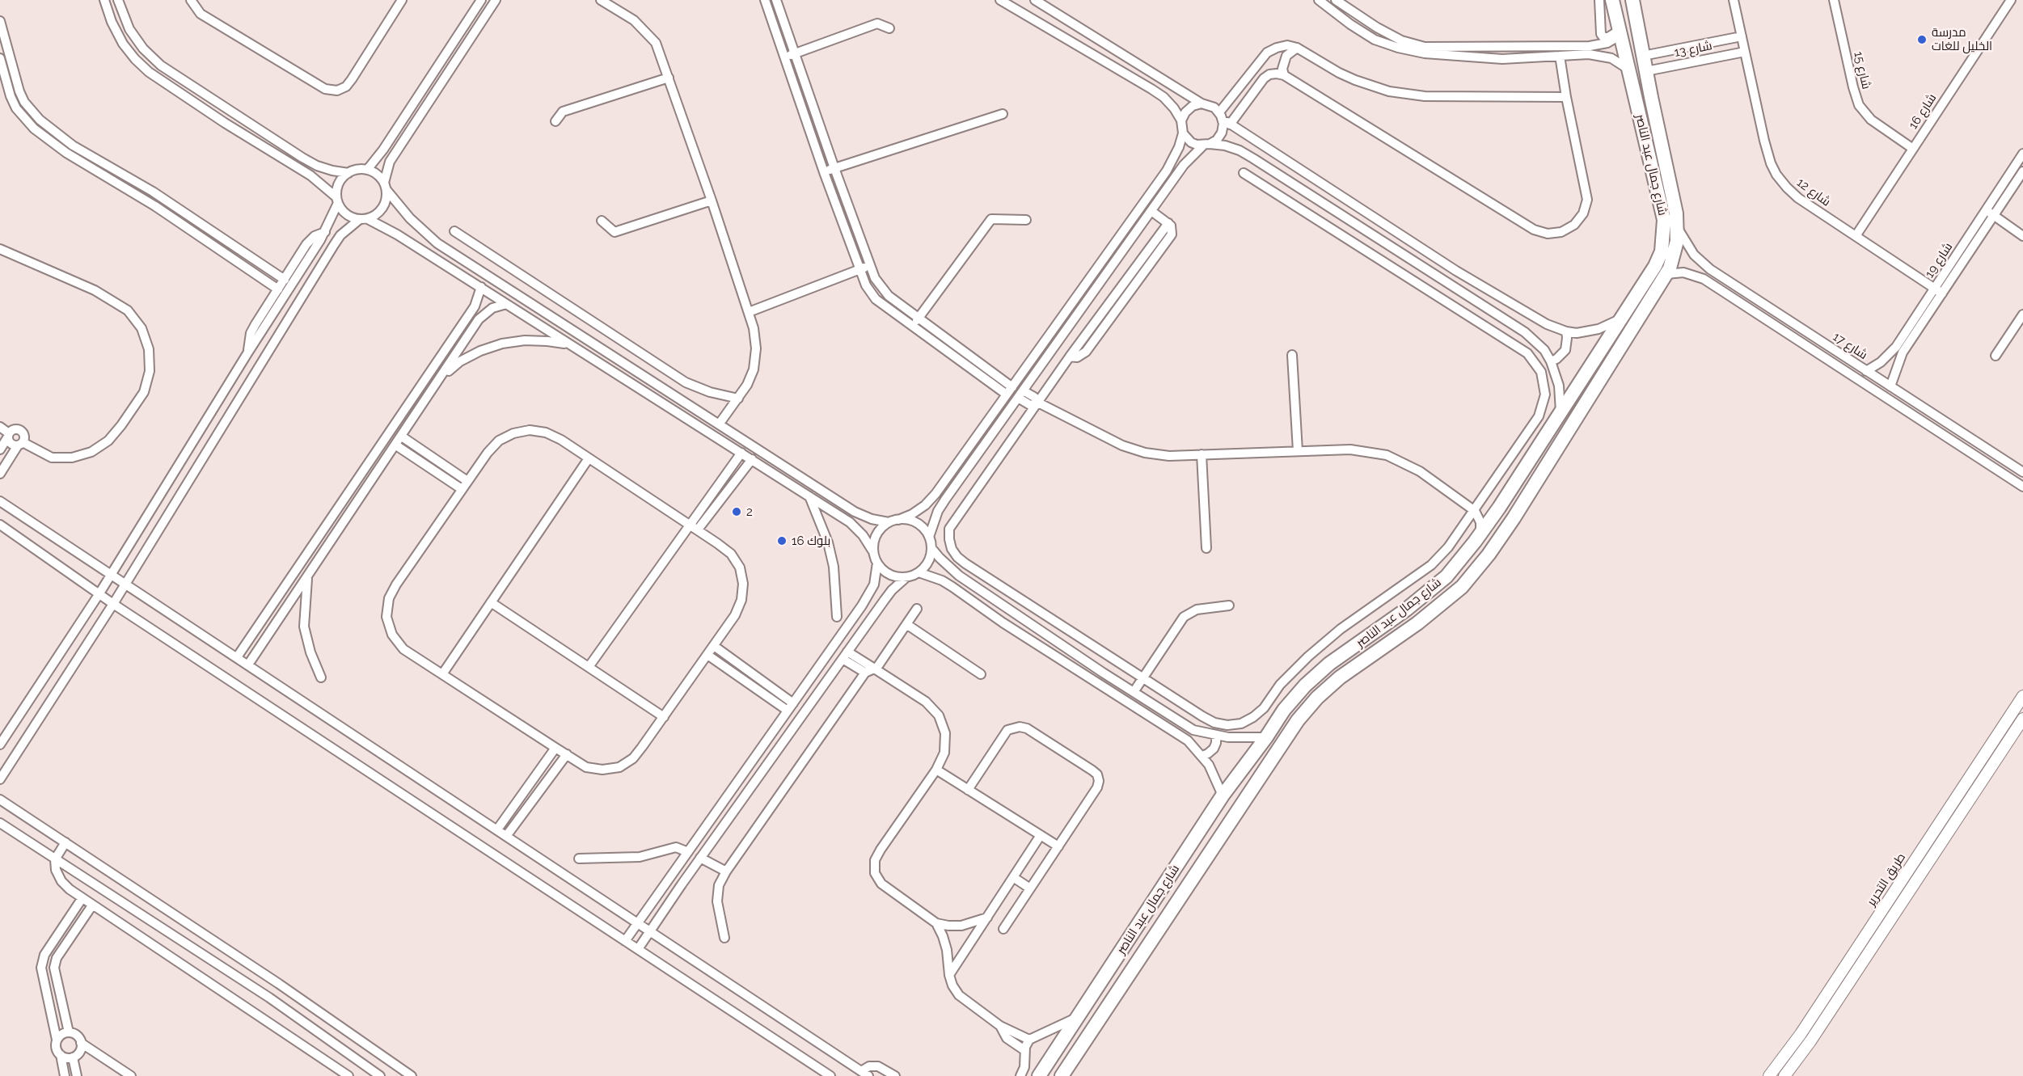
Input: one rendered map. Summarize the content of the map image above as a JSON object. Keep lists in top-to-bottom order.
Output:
{
  "streets": {
    "main road": ["شارع جمال عبد الناصر"],
    "street": [
      "شارع 13",
      "شارع 15",
      "شارع 16",
      "شارع 12",
      "شارع 19",
      "شارع 17",
      "طريق التحرير"
    ]
  },
  "crossings": [
    ["شارع 13", "شارع جمال عبد الناصر"],
    ["شارع 13", "شارع 12"],
    ["شارع 15", "شارع 16"],
    ["شارع 16", "شارع 12"],
    ["شارع جمال عبد الناصر", "شارع 17"],
    ["شارع 12", "شارع 19"],
    ["شارع 19", "شارع 17"]
  ],
  "places": ["مدرسة الخليل للغات", "2", "بلوك 16"]
}
